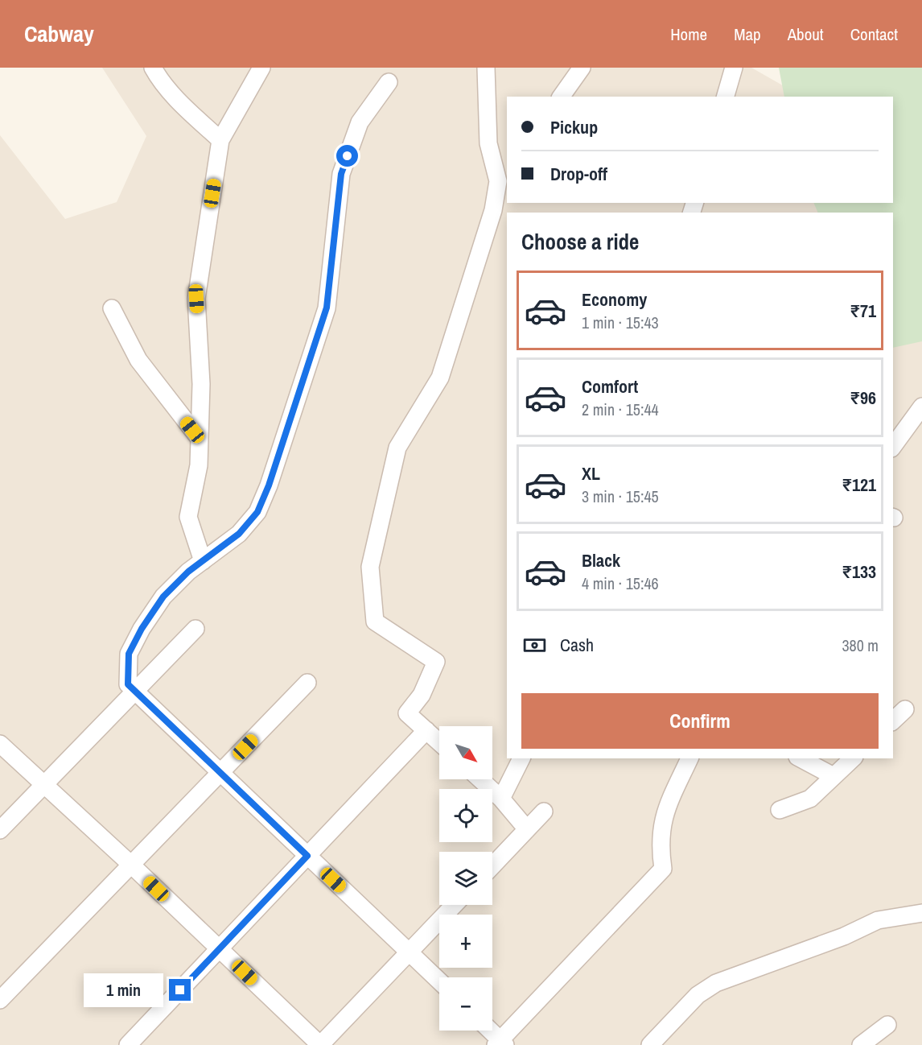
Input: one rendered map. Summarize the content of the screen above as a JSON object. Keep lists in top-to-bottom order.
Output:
{
  "north": "bottom right",
  "page": {
    "header": "Cabway",
    "nav": [
      "Home",
      "Map",
      "About",
      "Contact"
    ],
    "banner": ["Pickup", "Drop-off"],
    "heading": "Choose a ride",
    "list": [
      {
        "name": "Economy",
        "note": "1 min · 15:43",
        "value": "₹71"
      },
      {
        "name": "Comfort",
        "note": "2 min · 15:44",
        "value": "₹96"
      },
      {
        "name": "XL",
        "note": "3 min · 15:45",
        "value": "₹121"
      },
      {
        "name": "Black",
        "note": "4 min · 15:46",
        "value": "₹133"
      }
    ],
    "pay": ["Cash", "380 m"],
    "buttons": "Confirm",
    "map_buttons": ["+", "−"],
    "bubble": "1 min"
  }
}
